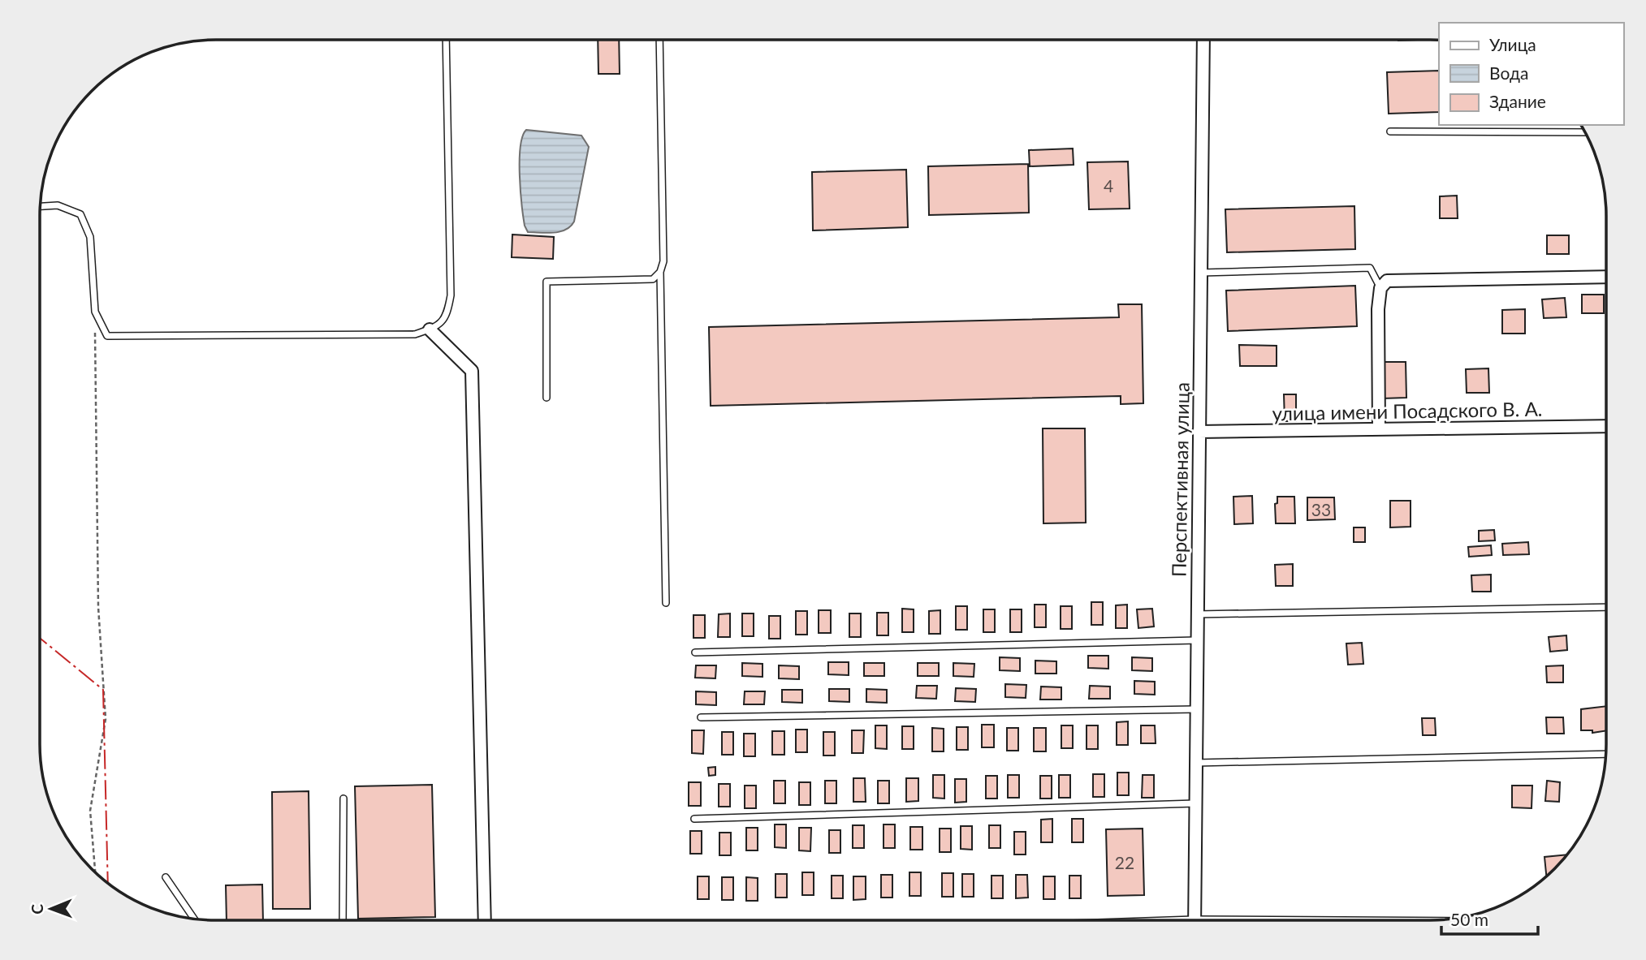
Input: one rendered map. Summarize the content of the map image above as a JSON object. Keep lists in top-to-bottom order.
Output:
{
  "streets": {
    "street": ["улица имени Посадского В. А.", "Перспективная улица"]
  },
  "crossings": [
    ["улица имени Посадского В. А.", "Перспективная улица"]
  ],
  "house_numbers": ["4", "33", "22"],
  "legend": ["Улица", "Вода", "Здание"],
  "scale_bar": "50 m",
  "north": "left"
}
